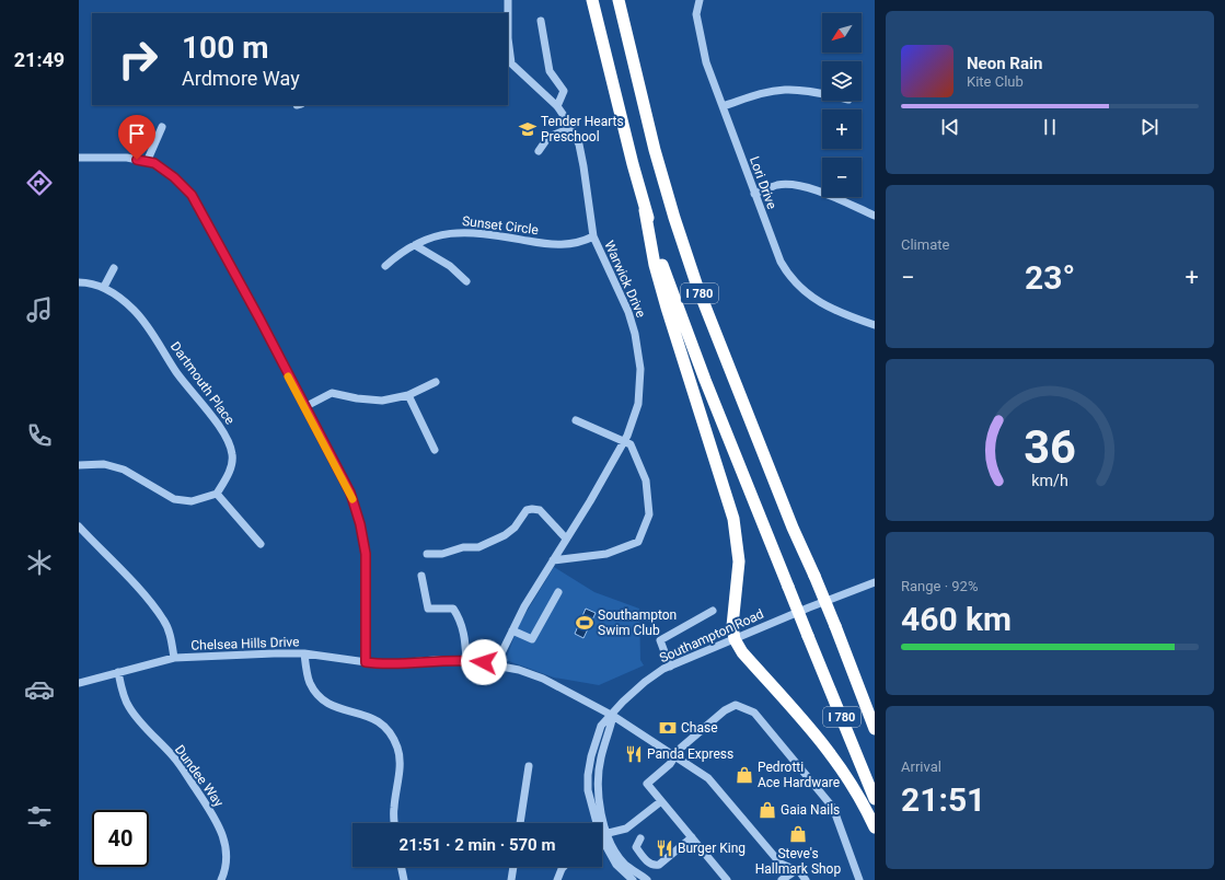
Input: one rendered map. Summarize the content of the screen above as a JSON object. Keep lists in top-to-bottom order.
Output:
{
  "streets": {
    "highway": ["I 780"],
    "street": [
      "Lori Drive",
      "Sunset Circle",
      "Warwick Drive",
      "Dartmouth Place",
      "Southampton Road",
      "Chelsea Hills Drive",
      "Dundee Way"
    ]
  },
  "crossings": [
    ["Sunset Circle", "Warwick Drive"],
    ["Warwick Drive", "Chelsea Hills Drive"],
    ["Southampton Road", "Chelsea Hills Drive"],
    ["Chelsea Hills Drive", "Dundee Way"]
  ],
  "places": {
    "school or university": ["Tender Hearts Preschool"],
    "sports": ["Southampton Swim Club"],
    "bank": ["Chase"],
    "restaurant": ["Panda Express", "Burger King"],
    "shop": ["Pedrotti Ace Hardware", "Gaia Nails", "Steve's Hallmark Shop"]
  },
  "north": "bottom left",
  "page": {
    "tabs": "21:49",
    "map_buttons": ["+", "−"],
    "turn": ["100 m", "Ardmore Way"],
    "song": ["Neon Rain", "Kite Club"],
    "tile": [
      "Climate",
      ["Range · 92%", "460 km"],
      ["Arrival", "21:51"]
    ],
    "heat": ["−", "23°", "+"],
    "limit": "40",
    "trip": "21:51 · 2 min · 570 m",
    "gauge": ["36", "km/h"]
  }
}
